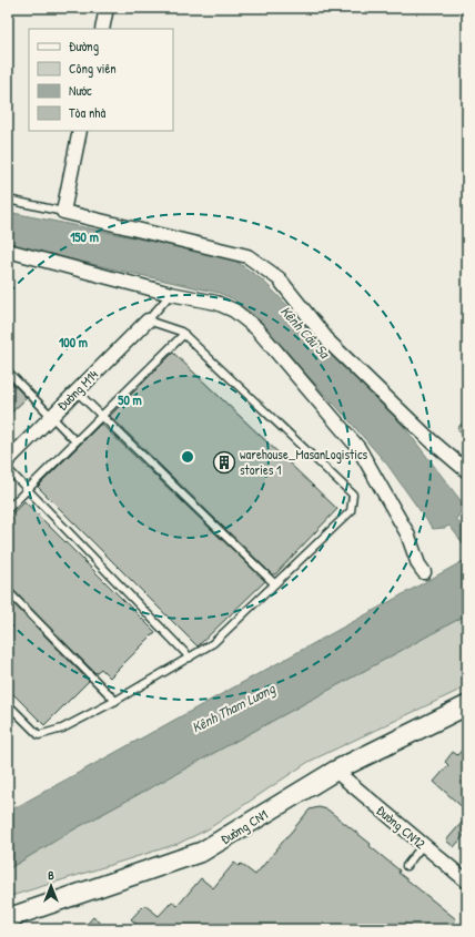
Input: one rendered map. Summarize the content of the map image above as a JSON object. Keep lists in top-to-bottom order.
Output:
{
  "streets": {
    "street": ["Đường M14", "Đường CN1", "Đường CN12"]
  },
  "crossings": [
    ["Đường CN1", "Đường CN12"]
  ],
  "water": ["Kênh Cầu Sa", "Kênh Tham Lương"],
  "places": {
    "building": ["warehouse_MasanLogistics stories 1"]
  },
  "legend": [
    "Đường",
    "Công viên",
    "Nước",
    "Tòa nhà"
  ],
  "north": "top",
  "rings": ["150 m", "100 m", "50 m"]
}
